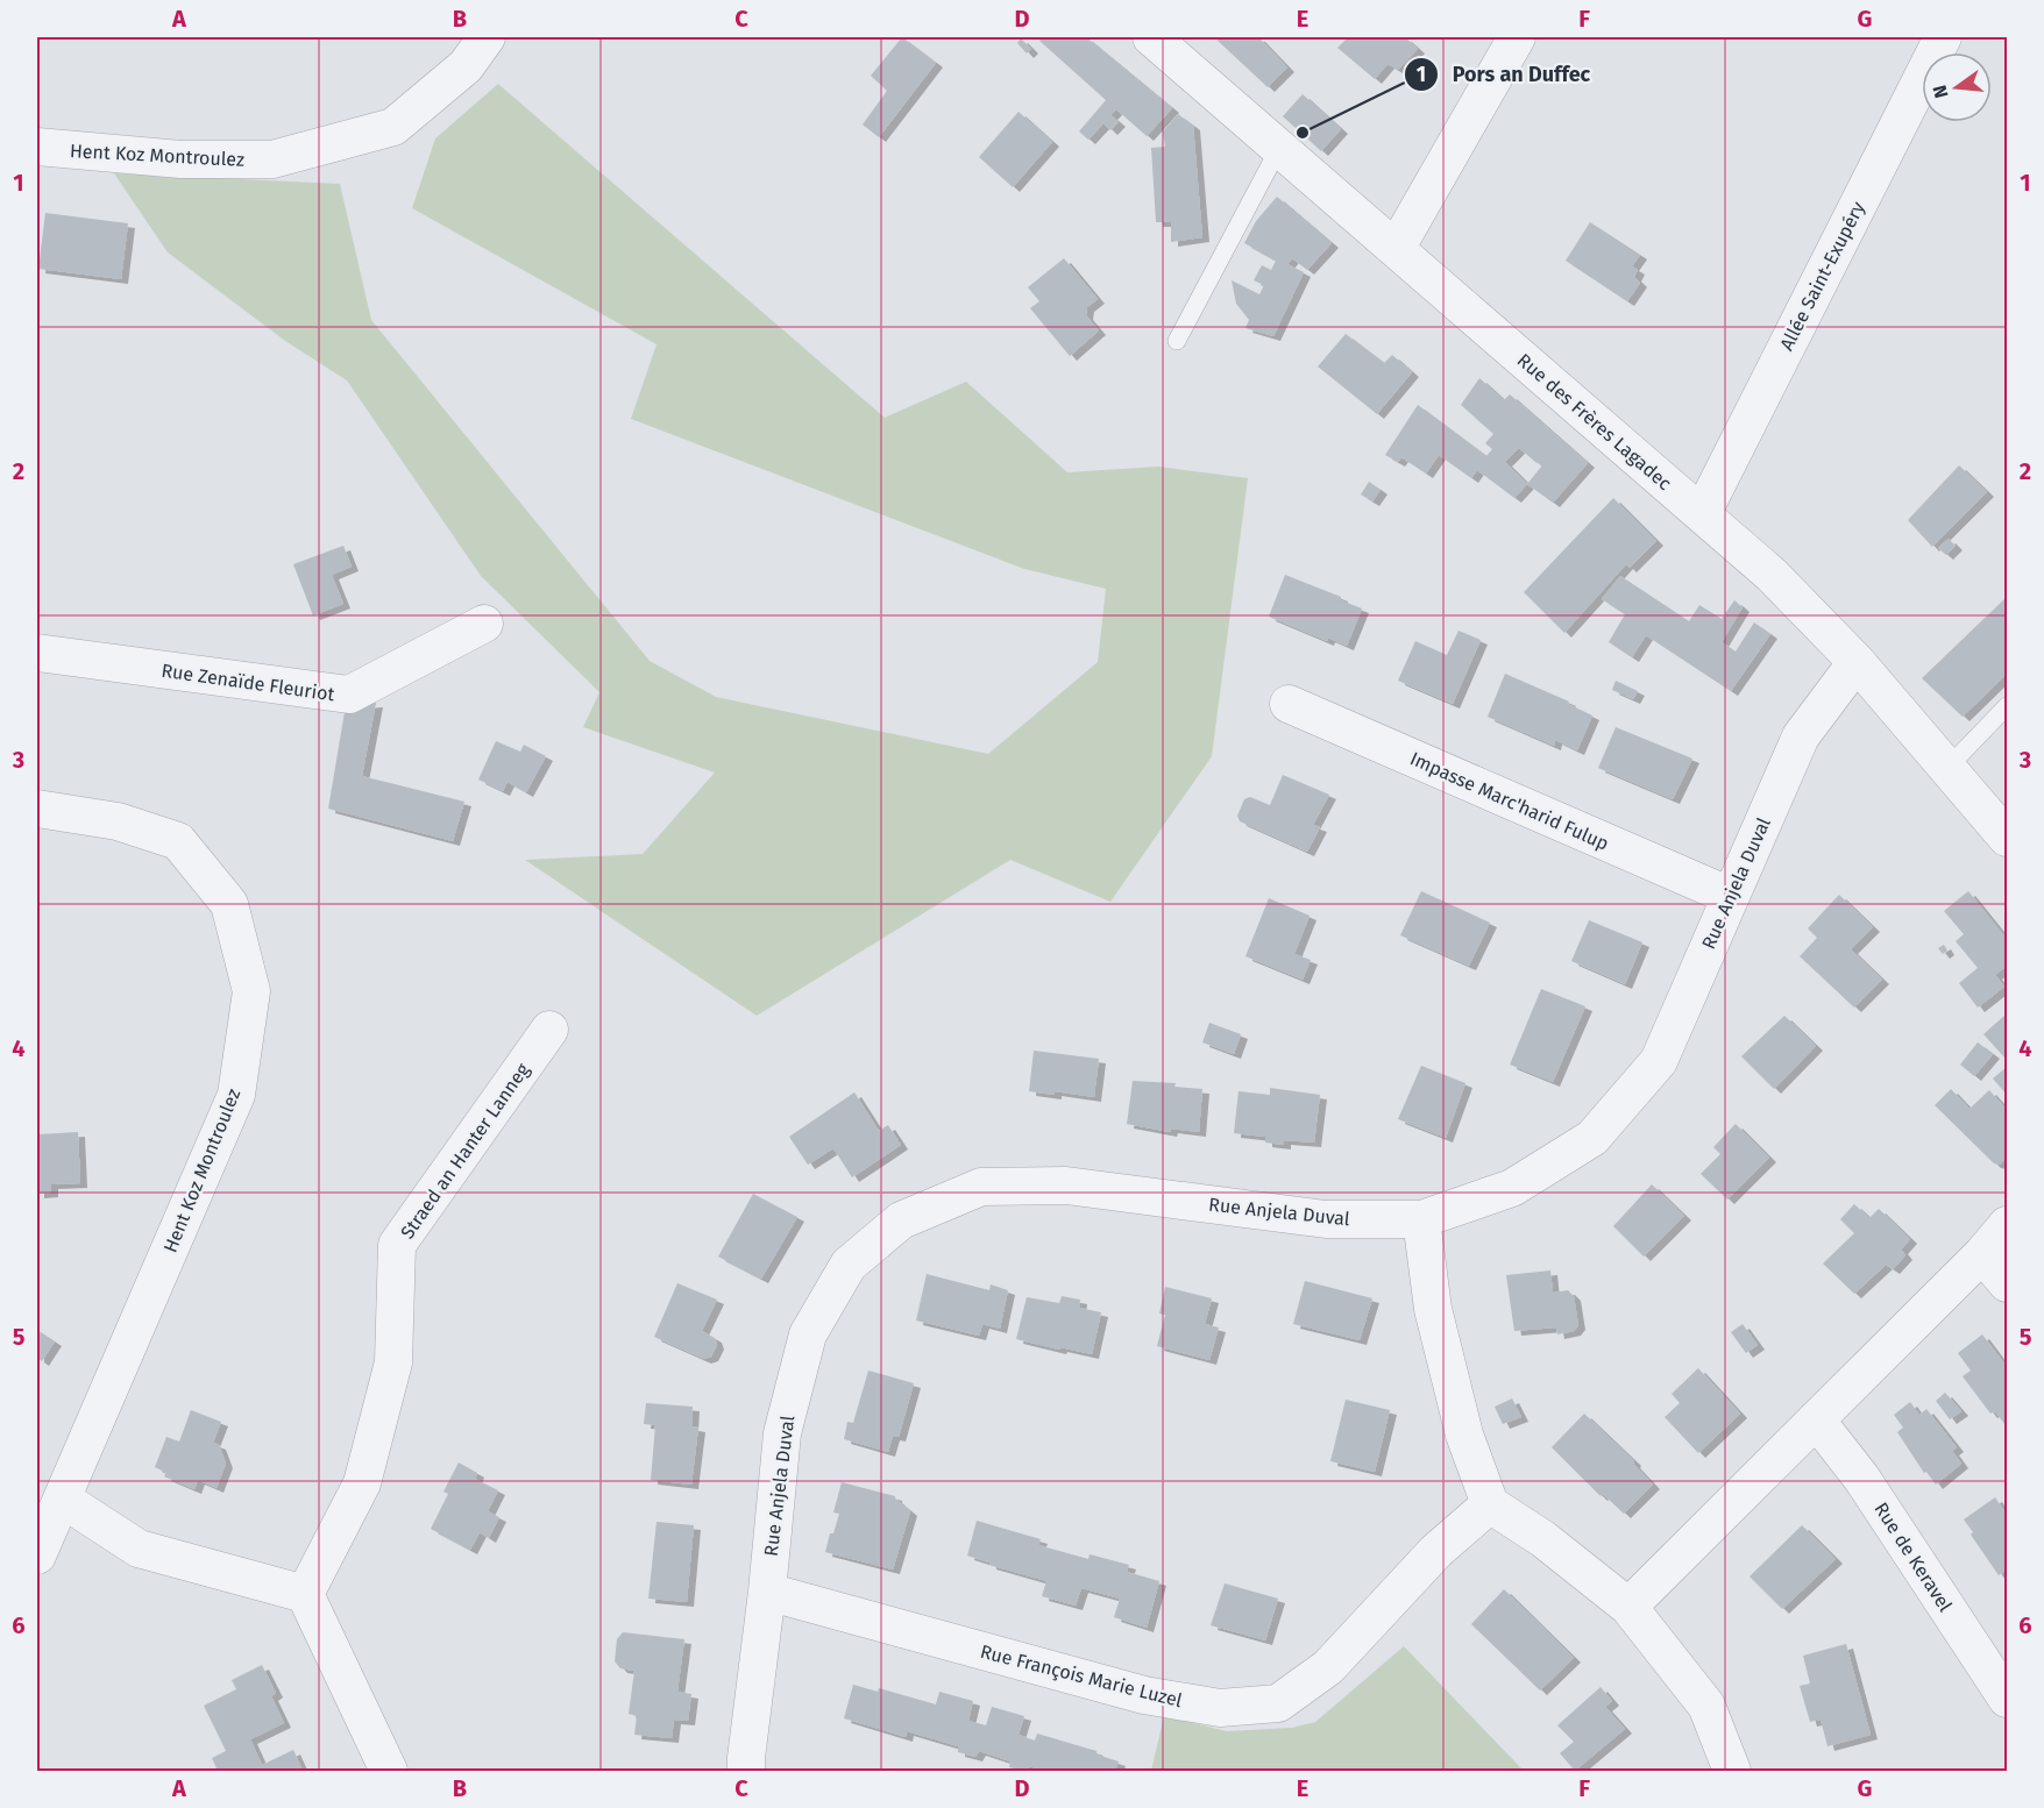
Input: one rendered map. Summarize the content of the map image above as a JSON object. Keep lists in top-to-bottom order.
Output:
{
  "streets": {
    "street": [
      "Hent Koz Montroulez",
      "Allée Saint-Exupéry",
      "Rue des Frères Lagadec",
      "Rue Zenaïde Fleuriot",
      "Impasse Marc'harid Fulup",
      "Rue Anjela Duval",
      "Straed an Hanter Lanneg",
      "Rue de Keravel",
      "Rue François Marie Luzel"
    ]
  },
  "crossings": [
    ["Allée Saint-Exupéry", "Rue des Frères Lagadec"],
    ["Rue des Frères Lagadec", "Rue Anjela Duval"],
    ["Impasse Marc'harid Fulup", "Rue Anjela Duval"],
    ["Rue Anjela Duval", "Rue François Marie Luzel"]
  ],
  "places": ["Pors an Duffec"],
  "north": "left",
  "grid": {
    "columns": [
      "A",
      "B",
      "C",
      "D",
      "E",
      "F",
      "G"
    ],
    "rows": [
      "1",
      "2",
      "3",
      "4",
      "5",
      "6"
    ]
  }
}
